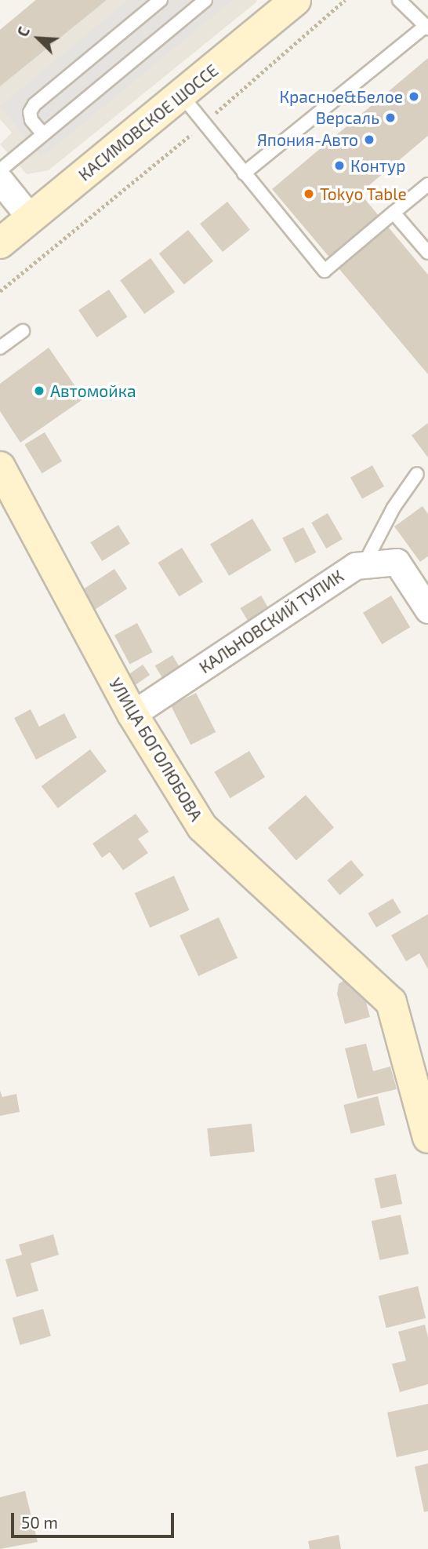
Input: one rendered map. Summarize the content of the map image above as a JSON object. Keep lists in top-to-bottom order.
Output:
{
  "streets": {
    "street": ["КАСИМОВСКОЕ ШОССЕ", "КАЛЬНОВСКИЙ ТУПИК", "УЛИЦА БОГОЛЮБОВА"]
  },
  "crossings": [
    ["КАЛЬНОВСКИЙ ТУПИК", "УЛИЦА БОГОЛЮБОВА"]
  ],
  "places": [
    "Красное&Белое",
    "Версаль",
    "Япония-Авто",
    "Контур",
    "Tokyo Table",
    "Автомойка"
  ],
  "scale_bar": "50 m",
  "north": "top left"
}
